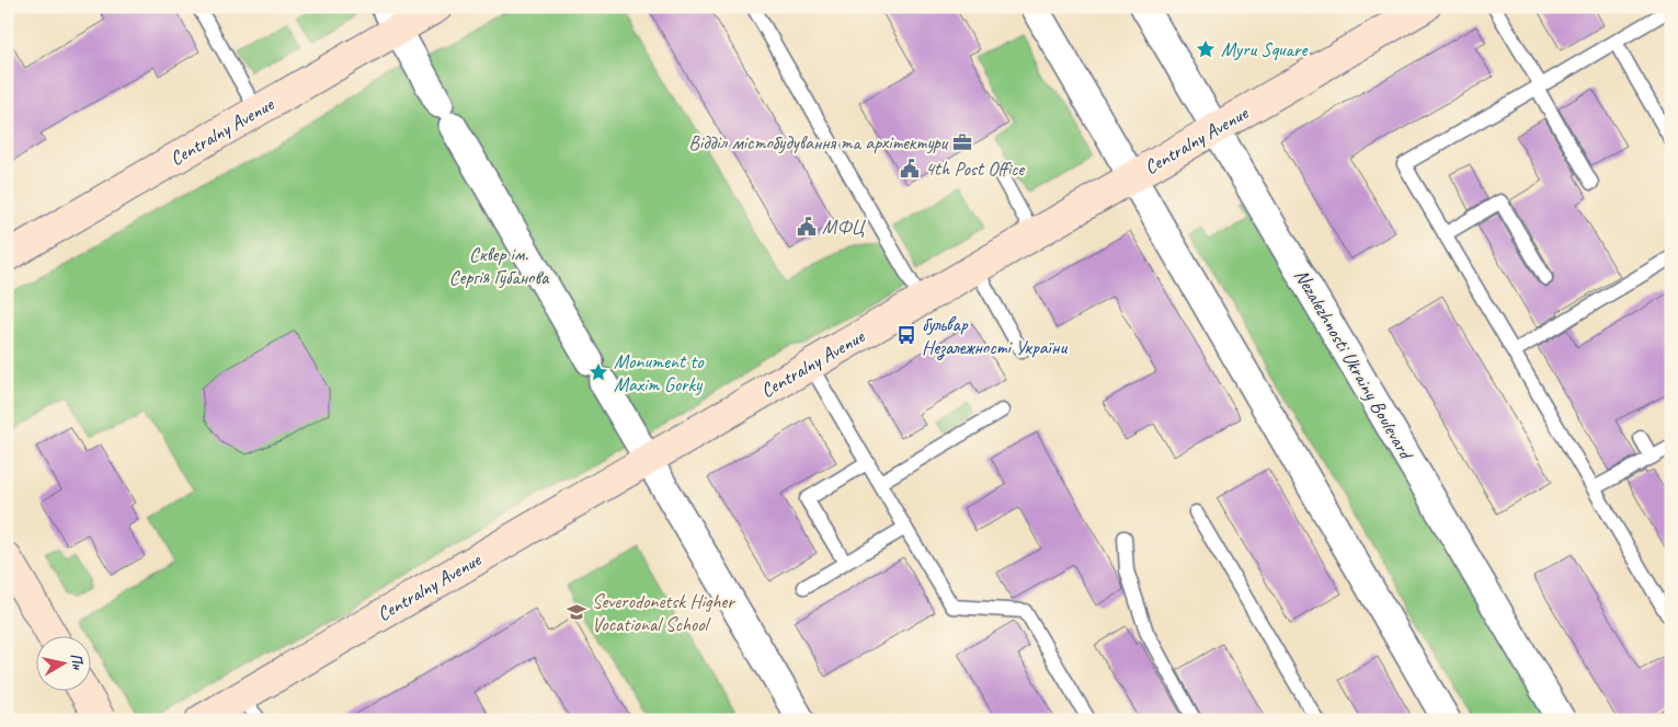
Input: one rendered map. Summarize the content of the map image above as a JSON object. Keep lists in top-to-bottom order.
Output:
{
  "streets": {
    "street": ["Centralny Avenue", "Nezalezhnosti Ukrainy Boulevard"]
  },
  "crossings": [
    ["Centralny Avenue", "Nezalezhnosti Ukrainy Boulevard"]
  ],
  "parks": ["Сквер ім. Сергія Губанова"],
  "places": {
    "place": ["Myru Square", "Monument to Maxim Gorky"],
    "office": ["Відділ містобудування та архітектури"],
    "public building": ["4th Post Office", "МФЦ"],
    "bus stop": ["бульвар Незалежності України"],
    "school or university": ["Severodonetsk Higher Vocational School"]
  },
  "north": "right"
}
